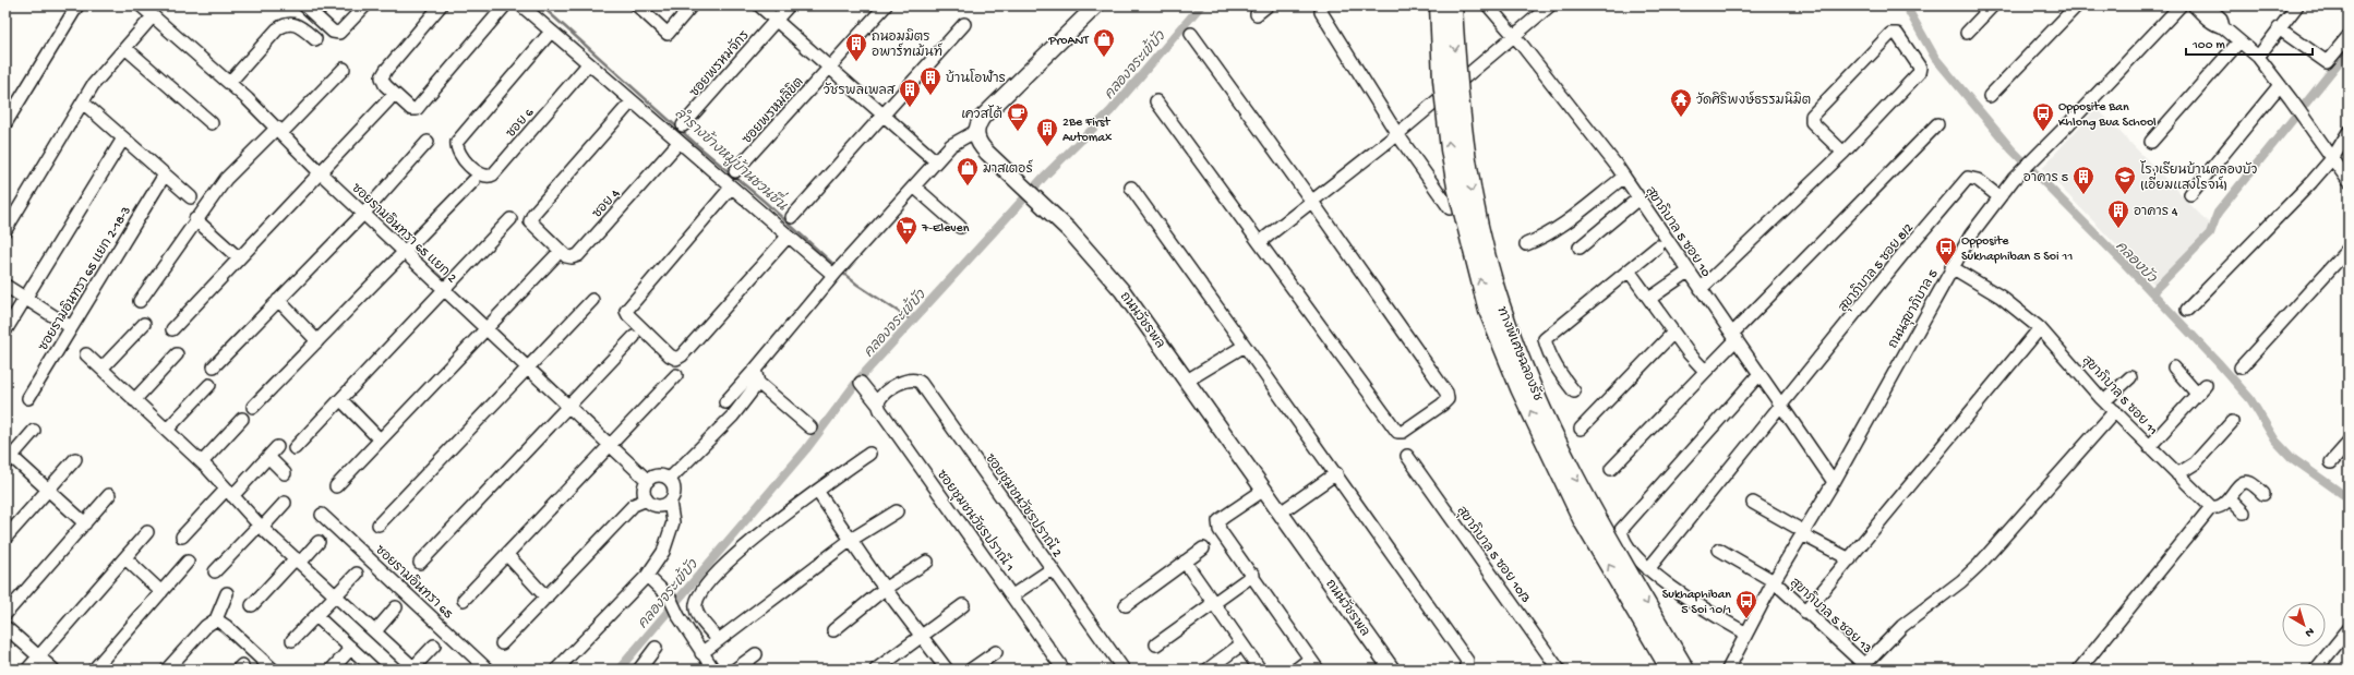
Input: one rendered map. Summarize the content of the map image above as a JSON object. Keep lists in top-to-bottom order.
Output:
{
  "streets": {
    "highway": ["ทางพิเศษฉลองรัช"],
    "main road": ["ถนนวัชรพล"],
    "street": [
      "ซอยพรหมจักร",
      "ซอยพรหมลิขิต",
      "ซอย 6",
      "ซอย 4",
      "สุขาภิบาล 5 ซอย 10",
      "ซอยรามอินทรา 65 แยก 2",
      "สุขาภิบาล 5 ซอย 8/2",
      "ซอยรามอินทรา 65 แยก 2-18-3",
      "ถนนสุขาภิบาล 5",
      "สุขาภิบาล 5 ซอย 11",
      "ซอยชุมชนวัชรปราณี 2",
      "ซอยชุมชนวัชรปราณี 1",
      "สุขาภิบาล 5 ซอย 10/3",
      "ซอยรามอินทรา 65",
      "สุขาภิบาล 5 ซอย 13"
    ]
  },
  "crossings": [
    ["สุขาภิบาล 5 ซอย 10", "สุขาภิบาล 5 ซอย 8/2"],
    ["สุขาภิบาล 5 ซอย 10", "ถนนสุขาภิบาล 5"],
    ["สุขาภิบาล 5 ซอย 8/2", "ถนนสุขาภิบาล 5"],
    ["ถนนสุขาภิบาล 5", "สุขาภิบาล 5 ซอย 11"],
    ["ถนนสุขาภิบาล 5", "สุขาภิบาล 5 ซอย 13"],
    ["ซอยชุมชนวัชรปราณี 2", "ซอยชุมชนวัชรปราณี 1"]
  ],
  "water": ["คลองจระเข้บัว", "ลำรางข้างหมู่บ้านชวนชื่น", "คลองบัว"],
  "places": {
    "shop": ["ProANT", "มาสเตอร์"],
    "building": [
      "ถนอมมิตร อพาร์ทเม้นท์",
      "บ้านโอฬาร",
      "วัชรพลเพลส",
      "2Be First Automax",
      "อาคาร 5",
      "อาคาร 4"
    ],
    "temple": ["วัดศิริพงษ์ธรรมนิมิต"],
    "cafe": ["เควสโต้"],
    "bus stop": ["Opposite Ban Khlong Bua School", "Opposite Sukhaphiban 5 Soi 11", "Sukhaphiban 5 Soi 10/1"],
    "school or university": ["โรงเรียนบ้านคลองบัว (เอี่ยมแสงโรจน์)"],
    "supermarket": ["7-Eleven"]
  },
  "scale_bar": "100 m",
  "north": "bottom right"
}
